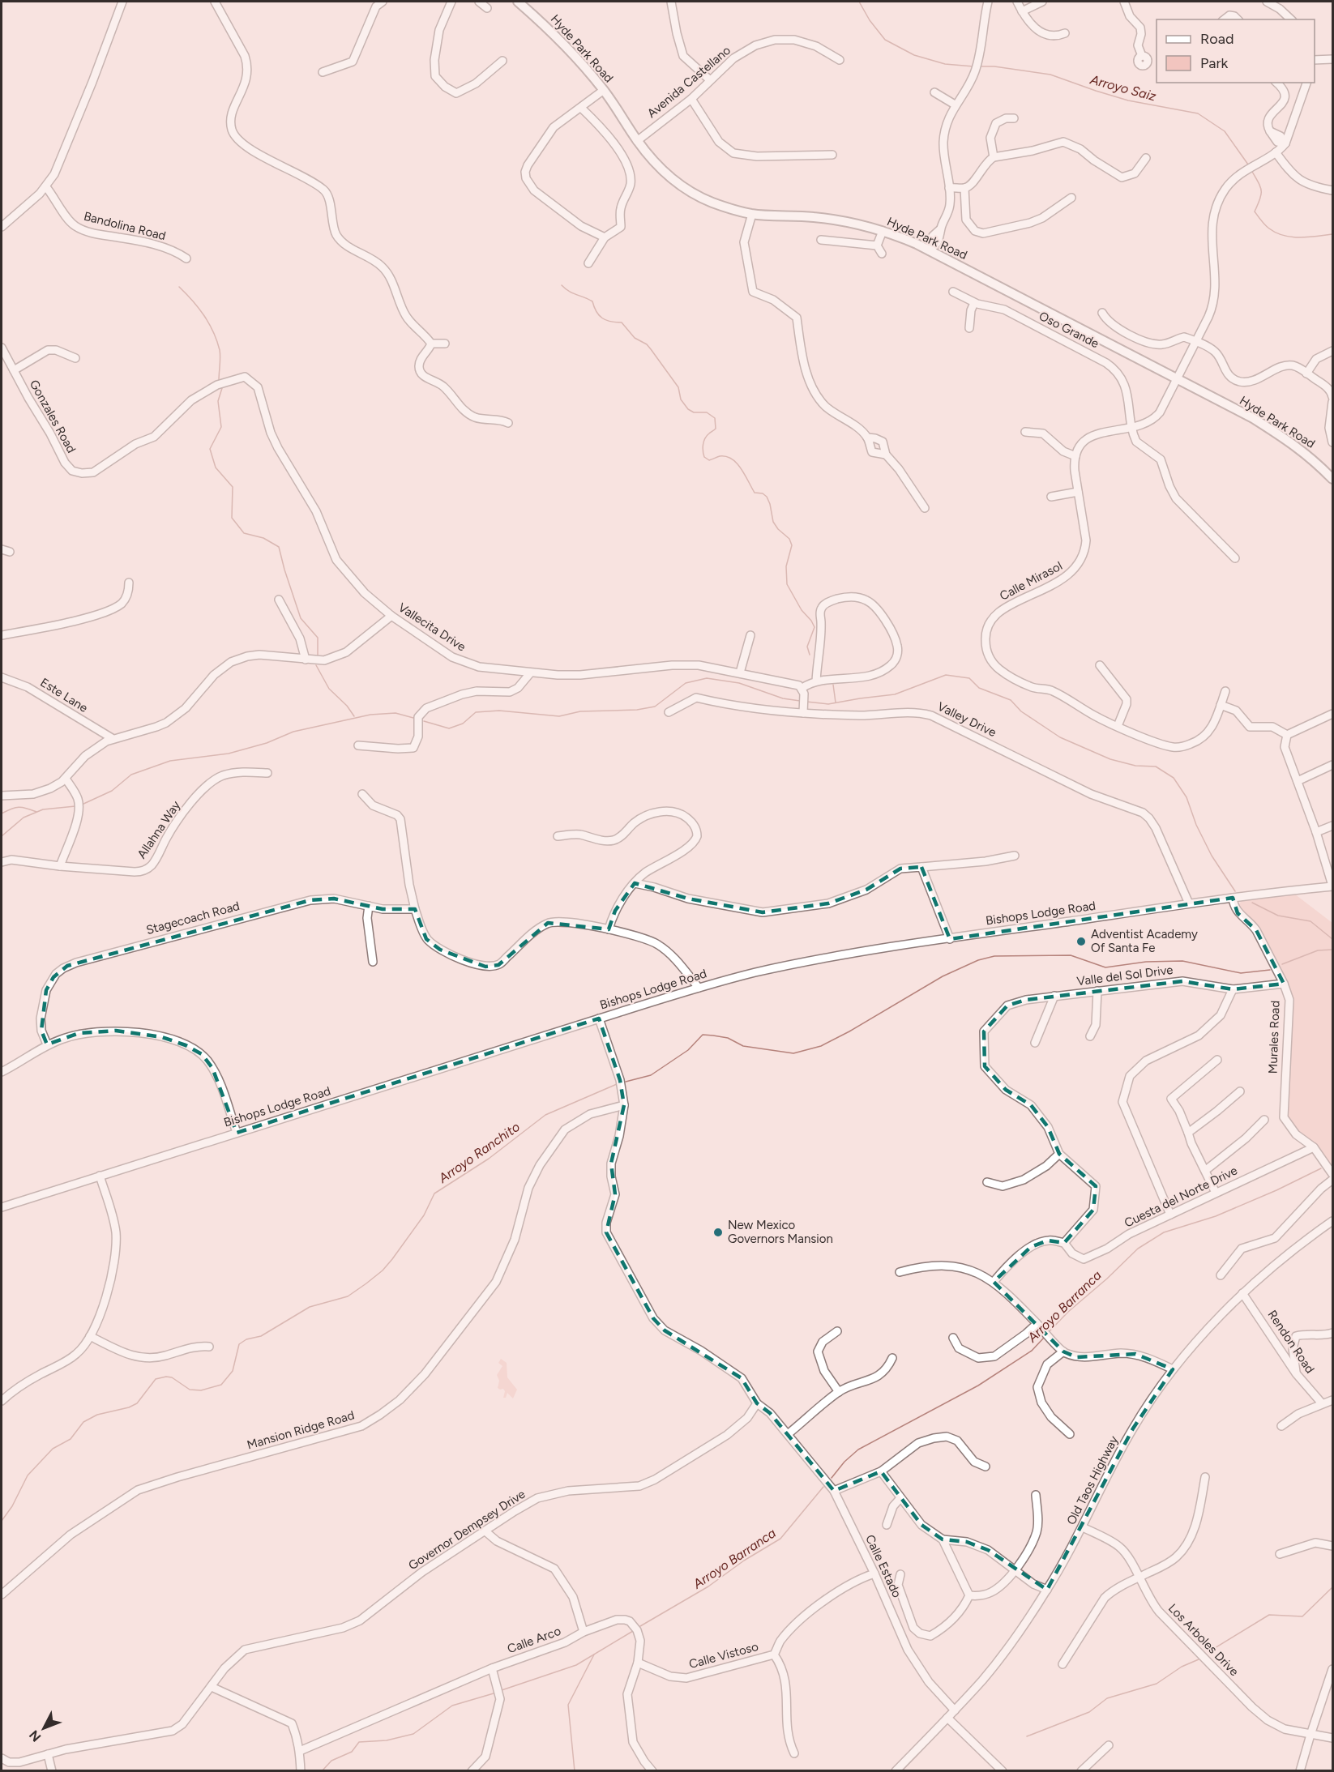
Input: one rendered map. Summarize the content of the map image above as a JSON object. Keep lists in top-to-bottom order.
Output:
{
  "streets": {
    "main road": ["Hyde Park Road"],
    "street": [
      "Avenida Castellano",
      "Bandolina Road",
      "Oso Grande",
      "Gonzales Road",
      "Calle Mirasol",
      "Vallecita Drive",
      "Este Lane",
      "Valley Drive",
      "Allahna Way",
      "Bishops Lodge Road",
      "Stagecoach Road",
      "Valle del Sol Drive",
      "Murales Road",
      "Cuesta del Norte Drive",
      "Rendon Road",
      "Mansion Ridge Road",
      "Old Taos Highway",
      "Governor Dempsey Drive",
      "Calle Estado",
      "Calle Arco",
      "Los Arboles Drive",
      "Calle Vistoso"
    ]
  },
  "crossings": [
    ["Hyde Park Road", "Avenida Castellano"],
    ["Gonzales Road", "Vallecita Drive"],
    ["Valley Drive", "Bishops Lodge Road"],
    ["Bishops Lodge Road", "Murales Road"],
    ["Valle del Sol Drive", "Murales Road"],
    ["Murales Road", "Cuesta del Norte Drive"],
    ["Rendon Road", "Old Taos Highway"],
    ["Old Taos Highway", "Calle Estado"],
    ["Old Taos Highway", "Los Arboles Drive"],
    ["Governor Dempsey Drive", "Calle Estado"],
    ["Calle Estado", "Calle Vistoso"],
    ["Calle Arco", "Calle Vistoso"]
  ],
  "water": ["Arroyo Saiz", "Arroyo Ranchito", "Arroyo Barranca"],
  "places": ["Adventist Academy Of Santa Fe", "New Mexico Governors Mansion"],
  "legend": ["Road", "Park"],
  "north": "bottom left"
}
